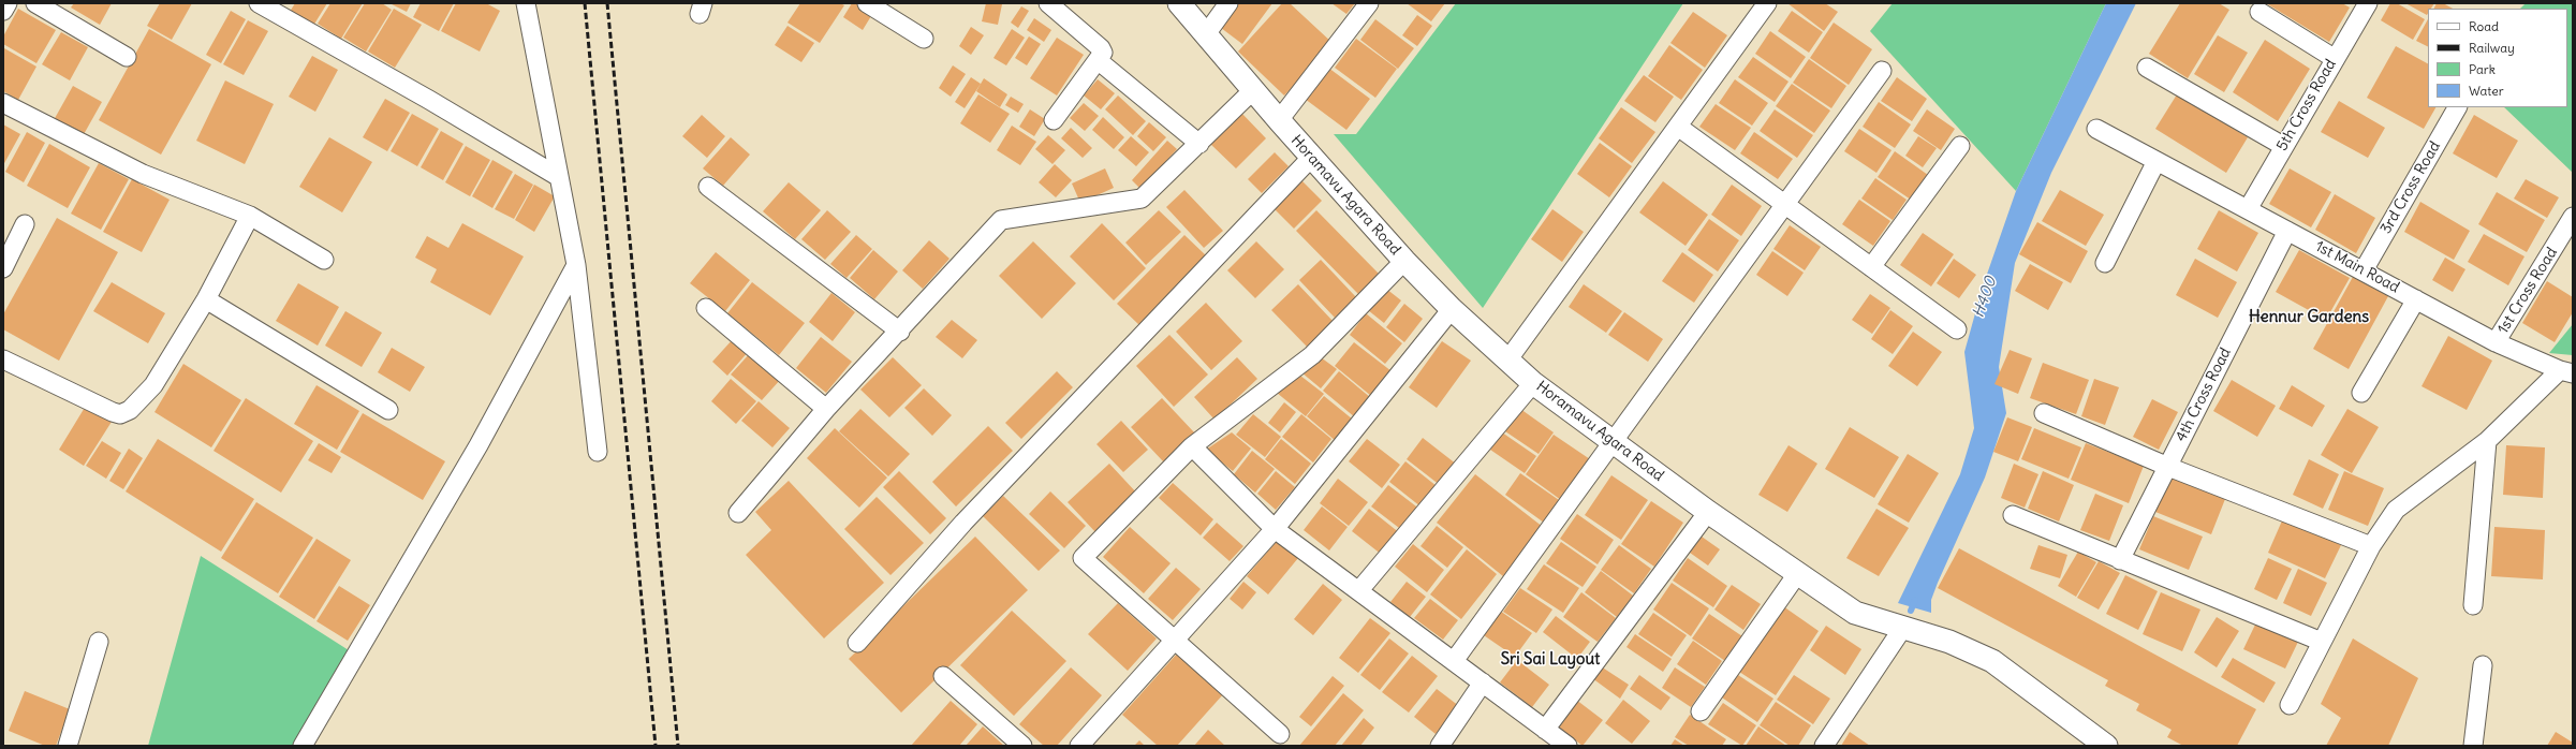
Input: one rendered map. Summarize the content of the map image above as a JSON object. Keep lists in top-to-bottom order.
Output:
{
  "streets": {
    "street": [
      "5th Cross Road",
      "3rd Cross Road",
      "Horamavu Agara Road",
      "1st Main Road",
      "1st Cross Road",
      "4th Cross Road"
    ]
  },
  "crossings": [
    ["5th Cross Road", "1st Main Road"],
    ["3rd Cross Road", "1st Main Road"],
    ["1st Main Road", "1st Cross Road"],
    ["1st Main Road", "4th Cross Road"]
  ],
  "districts": ["Hennur Gardens", "Sri Sai Layout"],
  "water": ["H400"],
  "legend": [
    "Road",
    "Railway",
    "Park",
    "Water"
  ]
}
